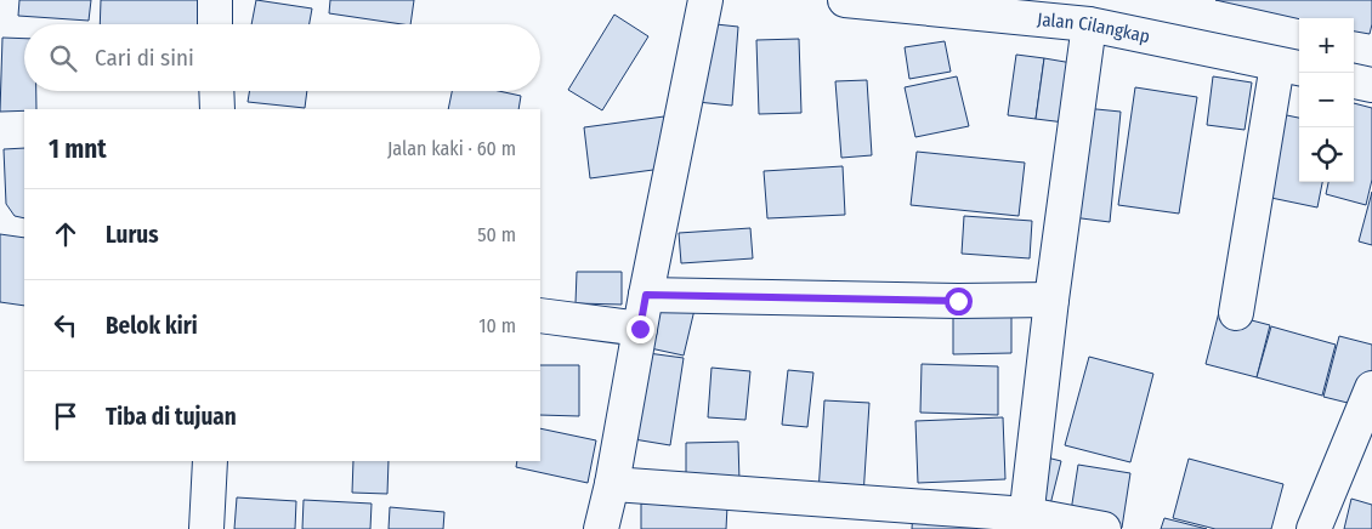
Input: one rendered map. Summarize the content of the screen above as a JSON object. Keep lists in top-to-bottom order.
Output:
{
  "streets": {
    "street": ["Jalan Cilangkap"]
  },
  "page": {
    "map_buttons": ["+", "−"],
    "search": "Cari di sini",
    "heading": ["1 mnt", "Jalan kaki · 60 m"],
    "list": [
      ["Lurus", "50 m"],
      ["Belok kiri", "10 m"],
      "Tiba di tujuan"
    ]
  }
}
